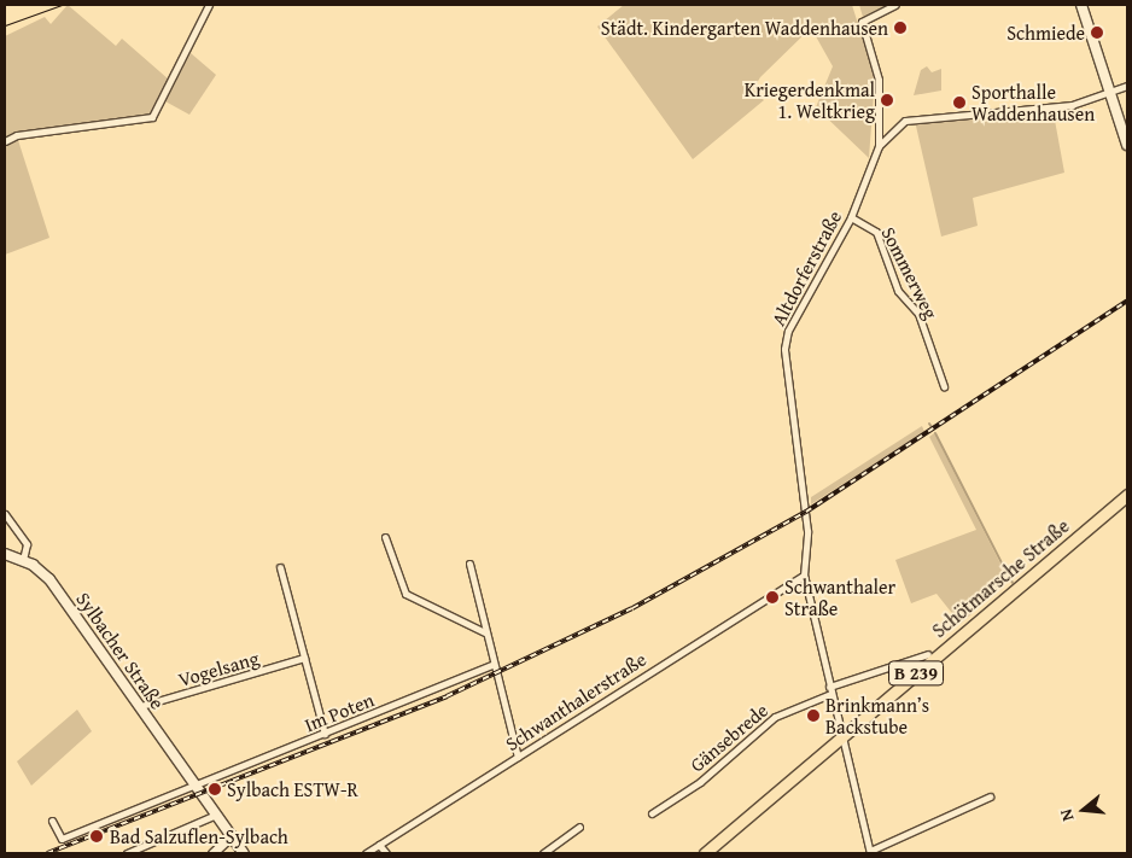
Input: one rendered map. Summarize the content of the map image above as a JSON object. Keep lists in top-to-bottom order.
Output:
{
  "streets": {
    "main road": ["Schötmarsche Straße", "Sylbacher Straße", "B 239"],
    "street": [
      "Altdorferstraße",
      "Sommerweg",
      "Vogelsang",
      "Schwanthalerstraße",
      "Im Poten",
      "Gänsebrede"
    ]
  },
  "crossings": [
    ["Altdorferstraße", "Sommerweg"],
    ["Altdorferstraße", "Schötmarsche Straße"],
    ["Altdorferstraße", "Schwanthalerstraße"],
    ["Altdorferstraße", "Gänsebrede"],
    ["Sylbacher Straße", "Vogelsang"],
    ["Sylbacher Straße", "Im Poten"]
  ],
  "places": [
    "Städt. Kindergarten Waddenhausen",
    "Schmiede",
    "Kriegerdenkmal 1. Weltkrieg",
    "Sporthalle Waddenhausen",
    "Schwanthaler Straße",
    "Brinkmann’s Backstube",
    "Sylbach ESTW-R",
    "Bad Salzuflen-Sylbach"
  ],
  "north": "left"
}
